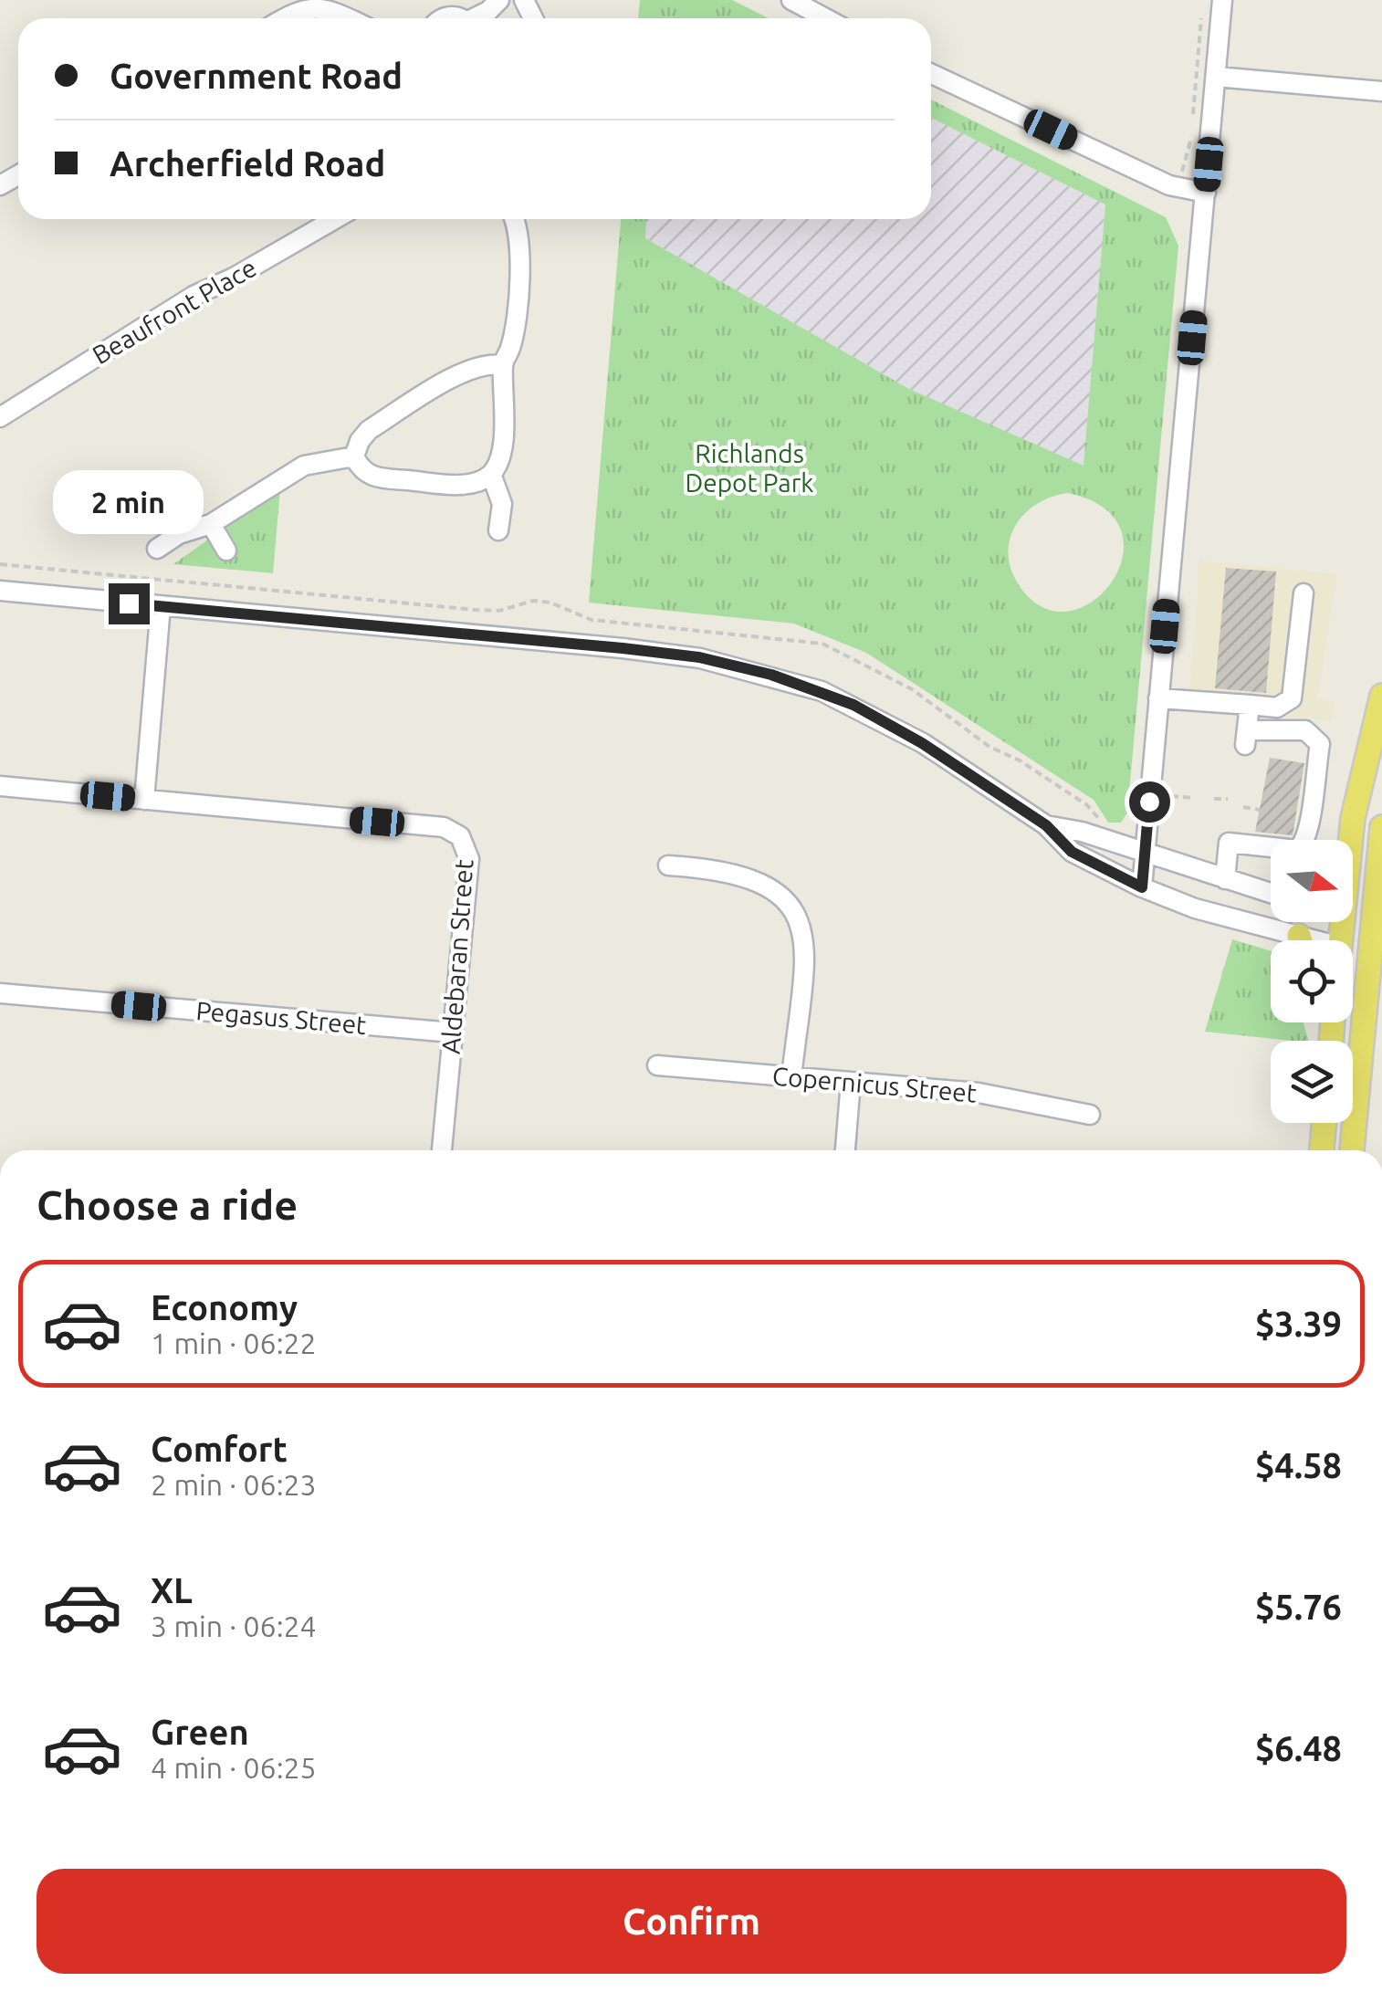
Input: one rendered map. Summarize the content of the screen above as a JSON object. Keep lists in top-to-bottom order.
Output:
{
  "streets": {
    "street": [
      "Beaufront Place",
      "Aldebaran Street",
      "Pegasus Street",
      "Copernicus Street"
    ]
  },
  "crossings": [
    ["Aldebaran Street", "Pegasus Street"]
  ],
  "parks": ["Richlands Depot Park"],
  "north": "right",
  "page": {
    "banner": ["Government Road", "Archerfield Road"],
    "bubble": "2 min",
    "heading": "Choose a ride",
    "list": [
      {
        "name": "Economy",
        "note": "1 min · 06:22",
        "value": "$3.39"
      },
      {
        "name": "Comfort",
        "note": "2 min · 06:23",
        "value": "$4.58"
      },
      {
        "name": "XL",
        "note": "3 min · 06:24",
        "value": "$5.76"
      },
      {
        "name": "Green",
        "note": "4 min · 06:25",
        "value": "$6.48"
      }
    ],
    "buttons": "Confirm"
  }
}
